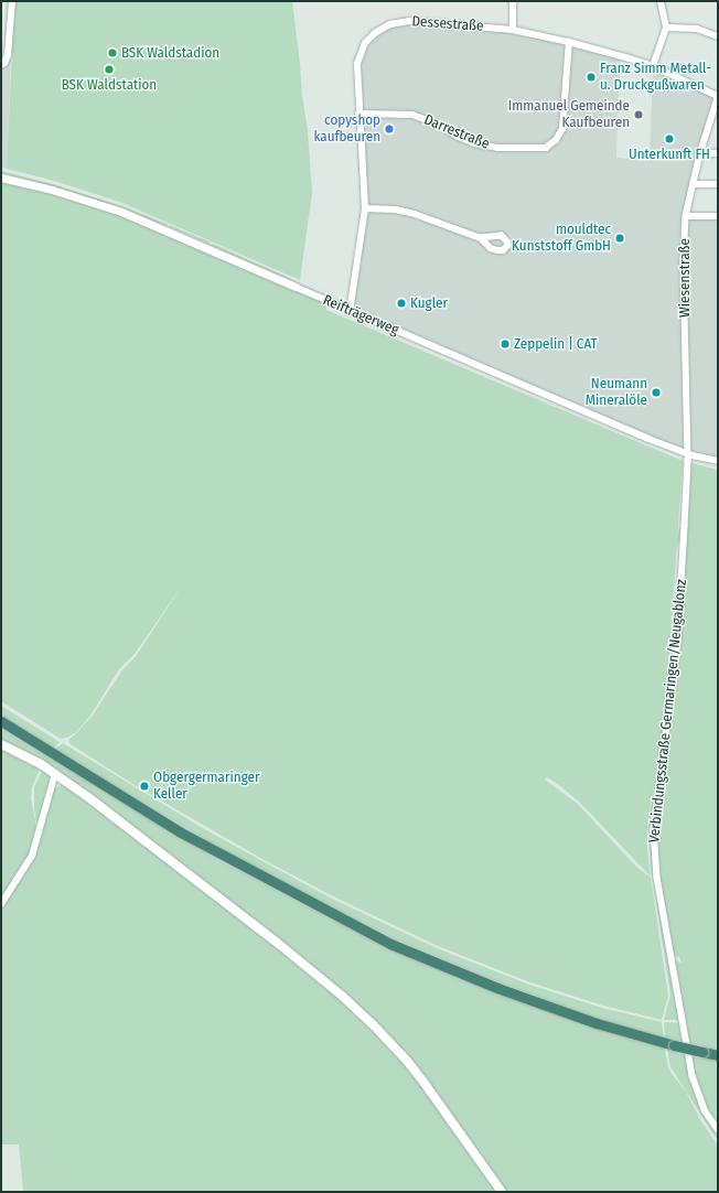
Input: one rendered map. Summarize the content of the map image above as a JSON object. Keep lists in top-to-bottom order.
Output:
{
  "streets": {
    "street": [
      "Dessestraße",
      "Darrestraße",
      "Wiesenstraße",
      "Reifträgerweg",
      "Verbindungsstraße Germaringen/Neugablonz"
    ]
  },
  "crossings": [
    ["Dessestraße", "Darrestraße"],
    ["Dessestraße", "Wiesenstraße"],
    ["Dessestraße", "Reifträgerweg"],
    ["Wiesenstraße", "Reifträgerweg"],
    ["Wiesenstraße", "Verbindungsstraße Germaringen/Neugablonz"]
  ],
  "places": [
    "BSK Waldstadion",
    "BSK Waldstation",
    "Franz Simm Metall- u. Druckgußwaren",
    "Immanuel Gemeinde Kaufbeuren",
    "copyshop kaufbeuren",
    "Unterkunft FH",
    "mouldtec Kunststoff GmbH",
    "Kugler",
    "Zeppelin | CAT",
    "Neumann Mineralöle",
    "Obgergermaringer Keller"
  ]
}
